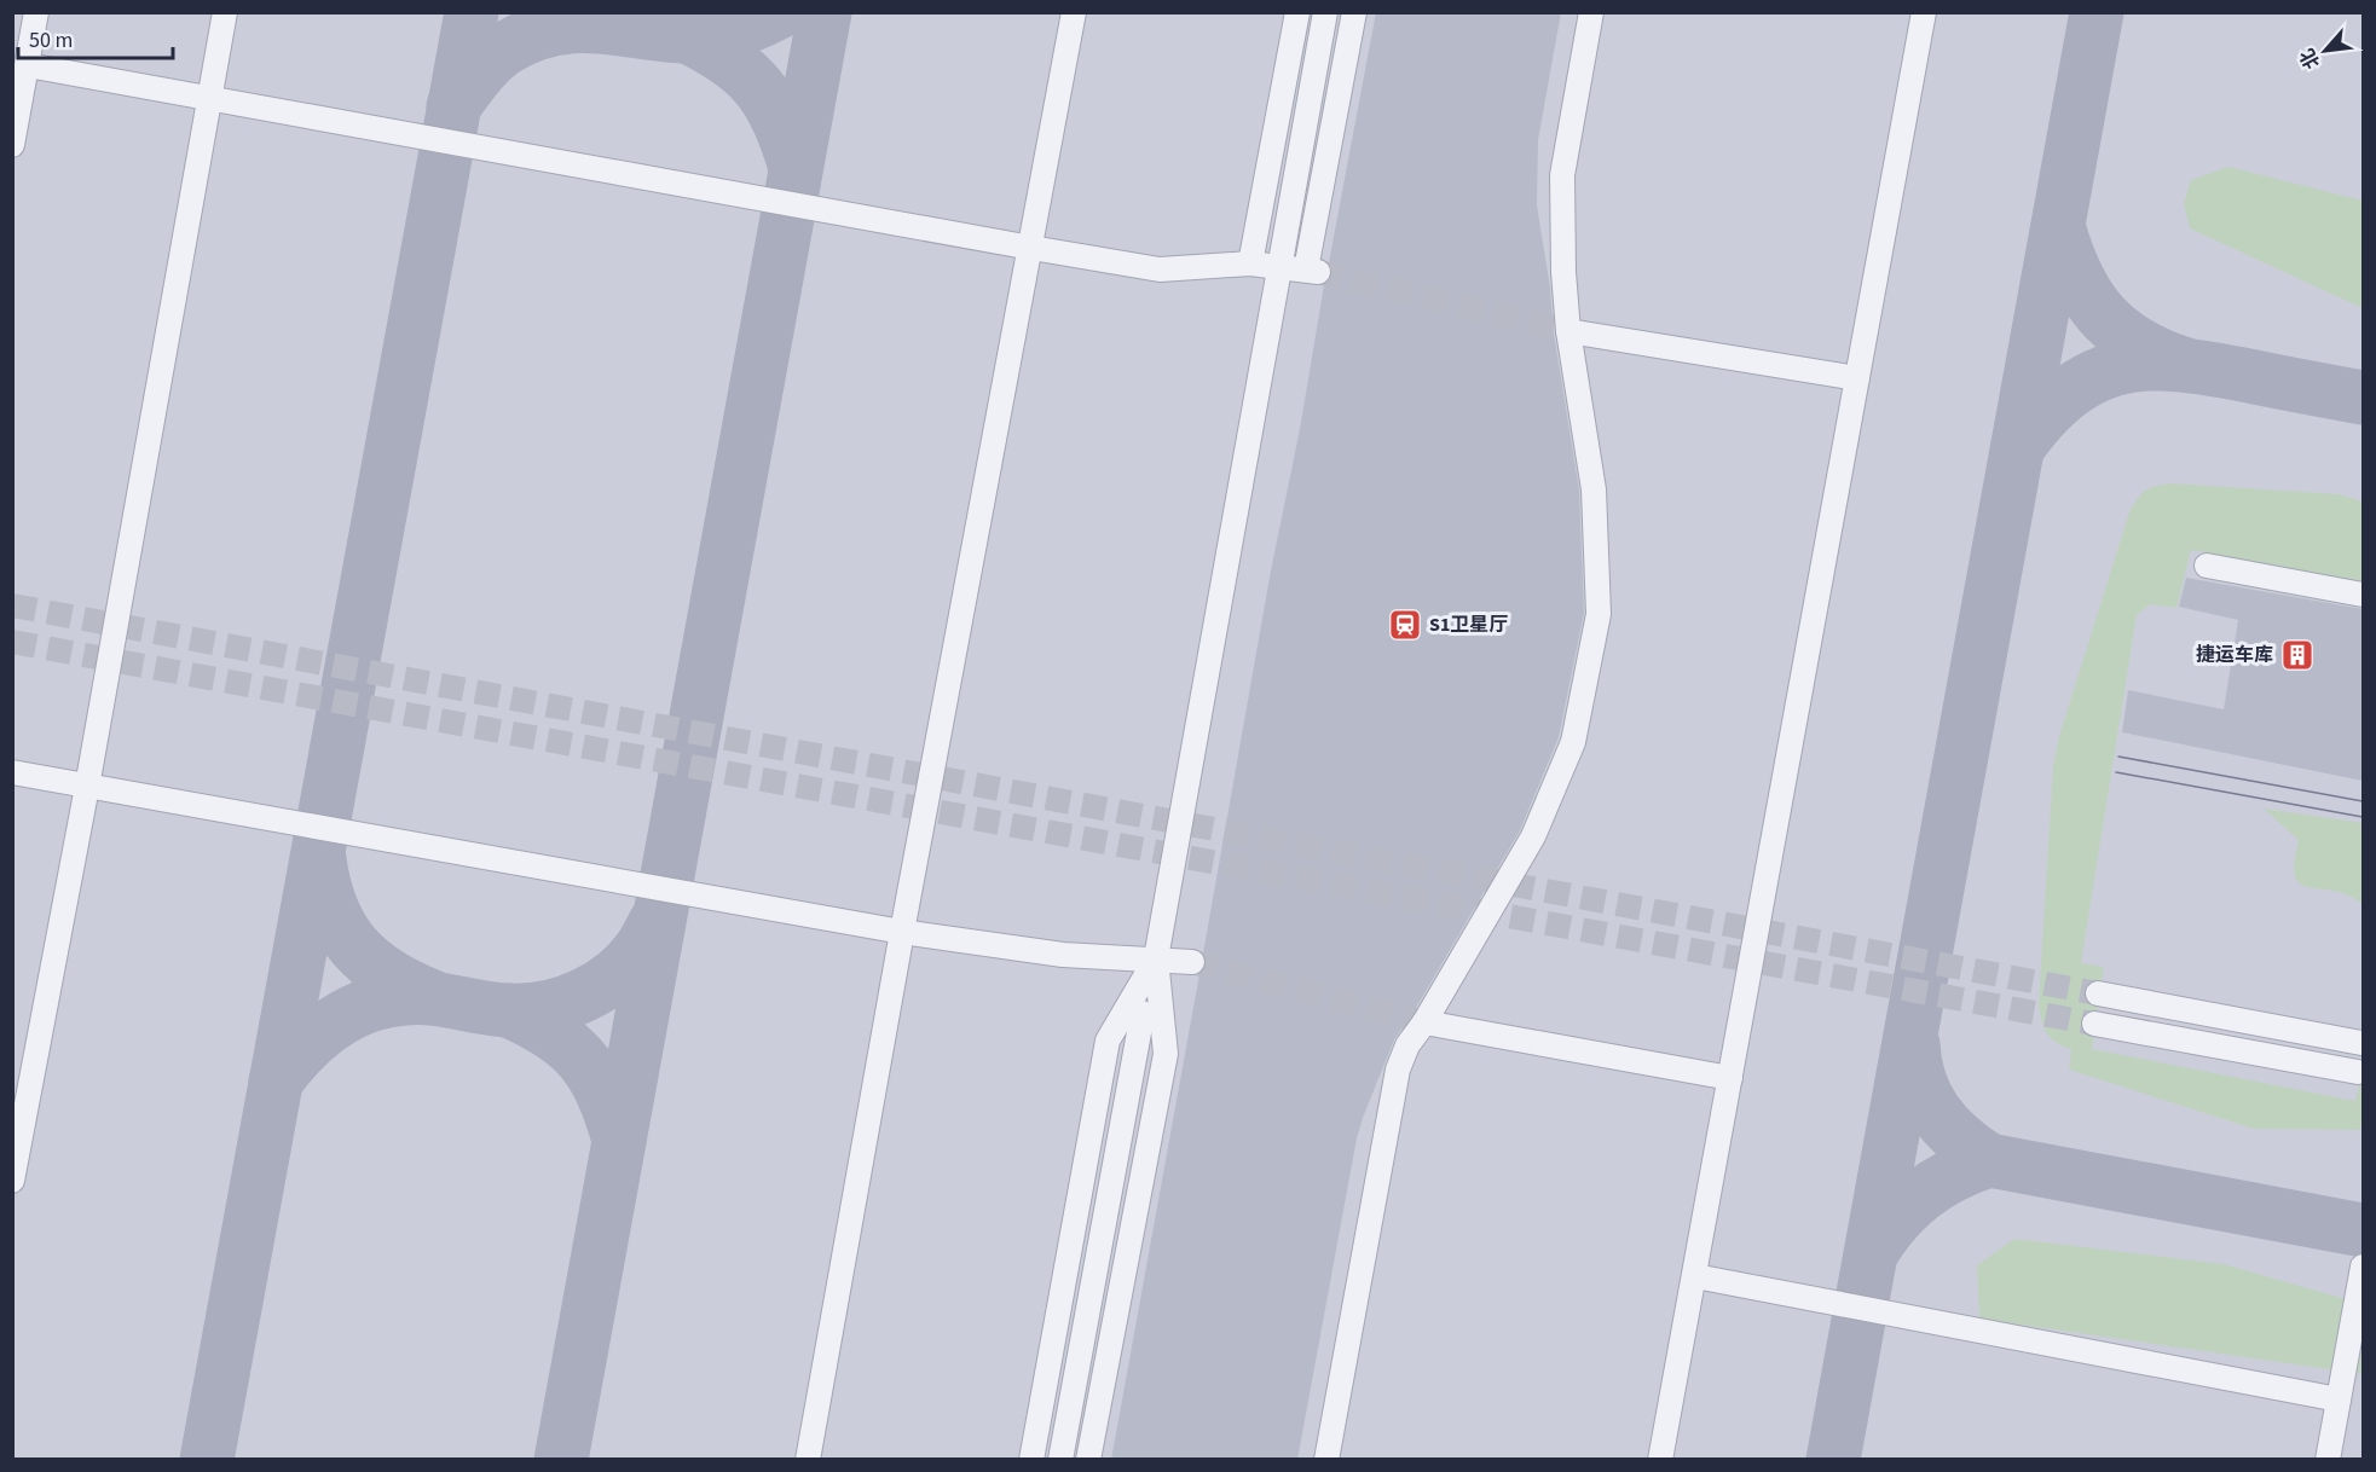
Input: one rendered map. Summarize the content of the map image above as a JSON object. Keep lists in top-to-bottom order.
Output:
{
  "places": {
    "station": ["S1卫星厅"],
    "building": ["捷运车库"]
  },
  "scale_bar": "50 m",
  "north": "bottom left"
}
